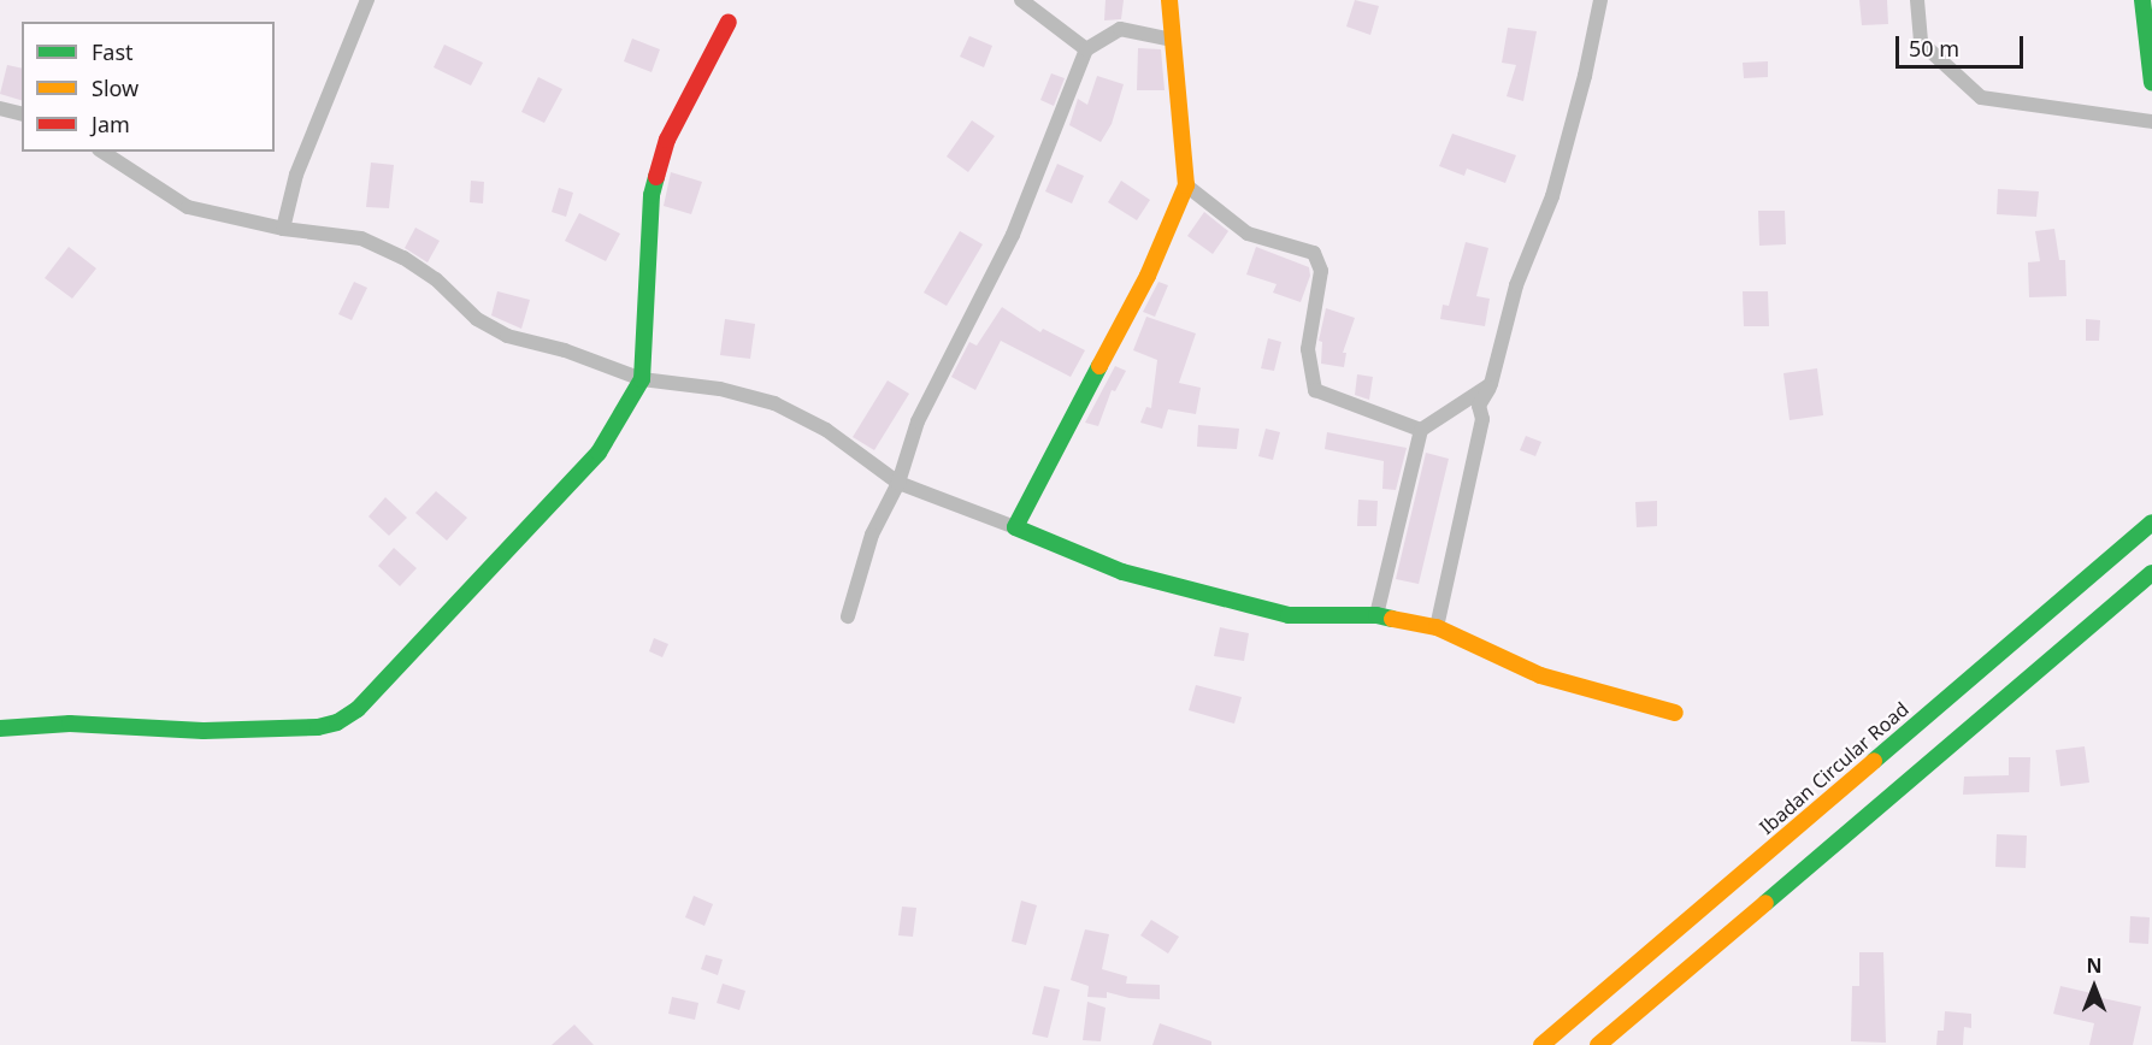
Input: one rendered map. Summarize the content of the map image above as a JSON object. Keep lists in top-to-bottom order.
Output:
{
  "streets": {
    "main road": ["Ibadan Circular Road"]
  },
  "legend": ["Fast", "Slow", "Jam"],
  "scale_bar": "50 m",
  "north": "top"
}
